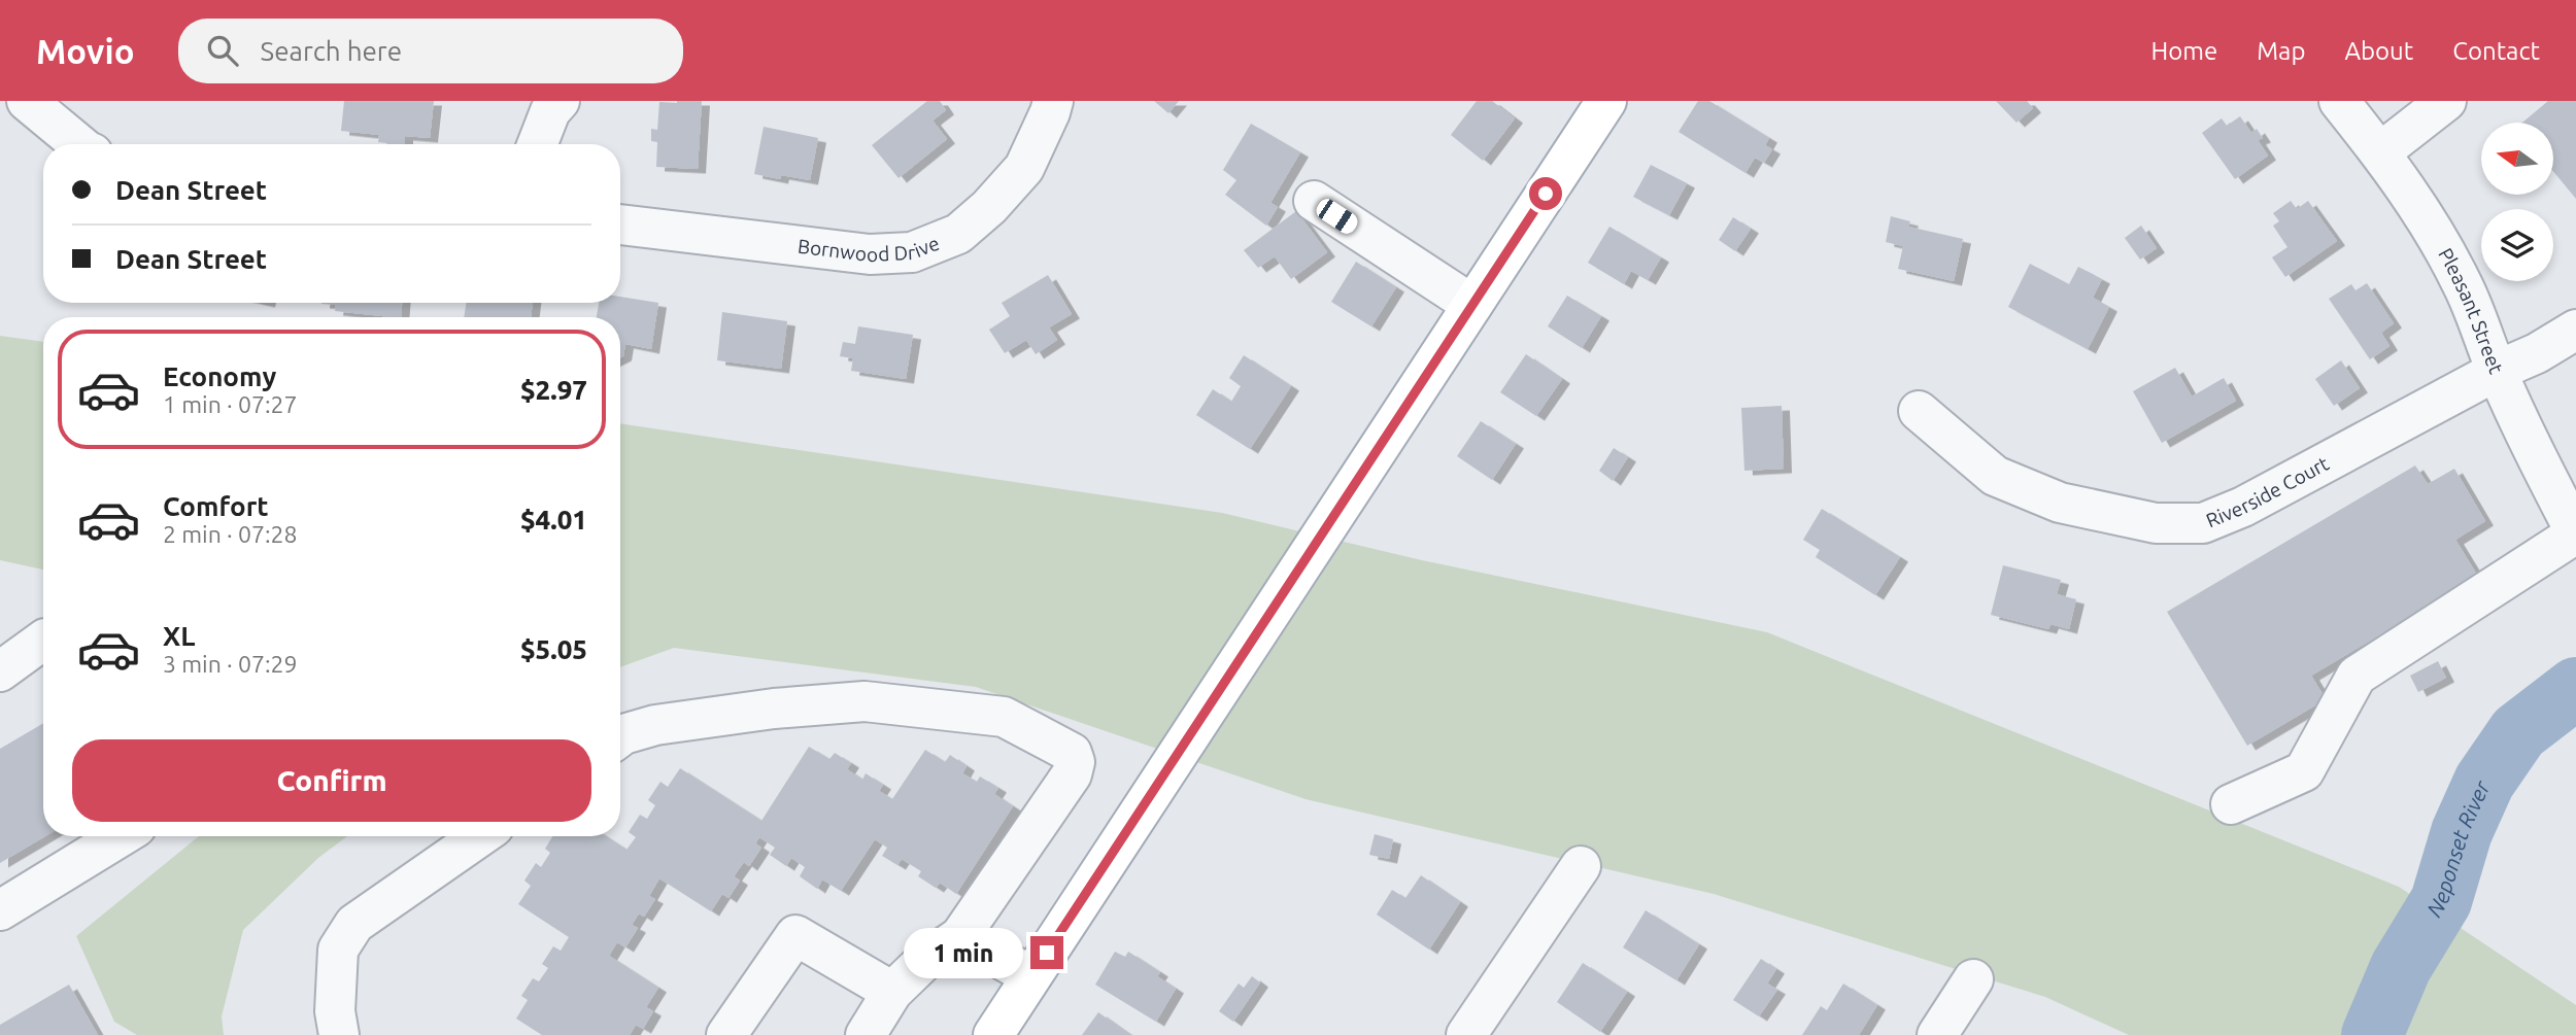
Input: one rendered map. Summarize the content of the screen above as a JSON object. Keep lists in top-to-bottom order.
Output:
{
  "streets": {
    "street": ["Bornwood Drive", "Pleasant Street", "Riverside Court"]
  },
  "crossings": [
    ["Pleasant Street", "Riverside Court"]
  ],
  "water": ["Neponset River"],
  "north": "left",
  "page": {
    "header": "Movio",
    "search": "Search here",
    "nav": [
      "Home",
      "Map",
      "About",
      "Contact"
    ],
    "banner": ["Dean Street", "Dean Street"],
    "list": [
      {
        "name": "Economy",
        "note": "1 min · 07:27",
        "value": "$2.97"
      },
      {
        "name": "Comfort",
        "note": "2 min · 07:28",
        "value": "$4.01"
      },
      {
        "name": "XL",
        "note": "3 min · 07:29",
        "value": "$5.05"
      }
    ],
    "buttons": "Confirm",
    "bubble": "1 min"
  }
}
